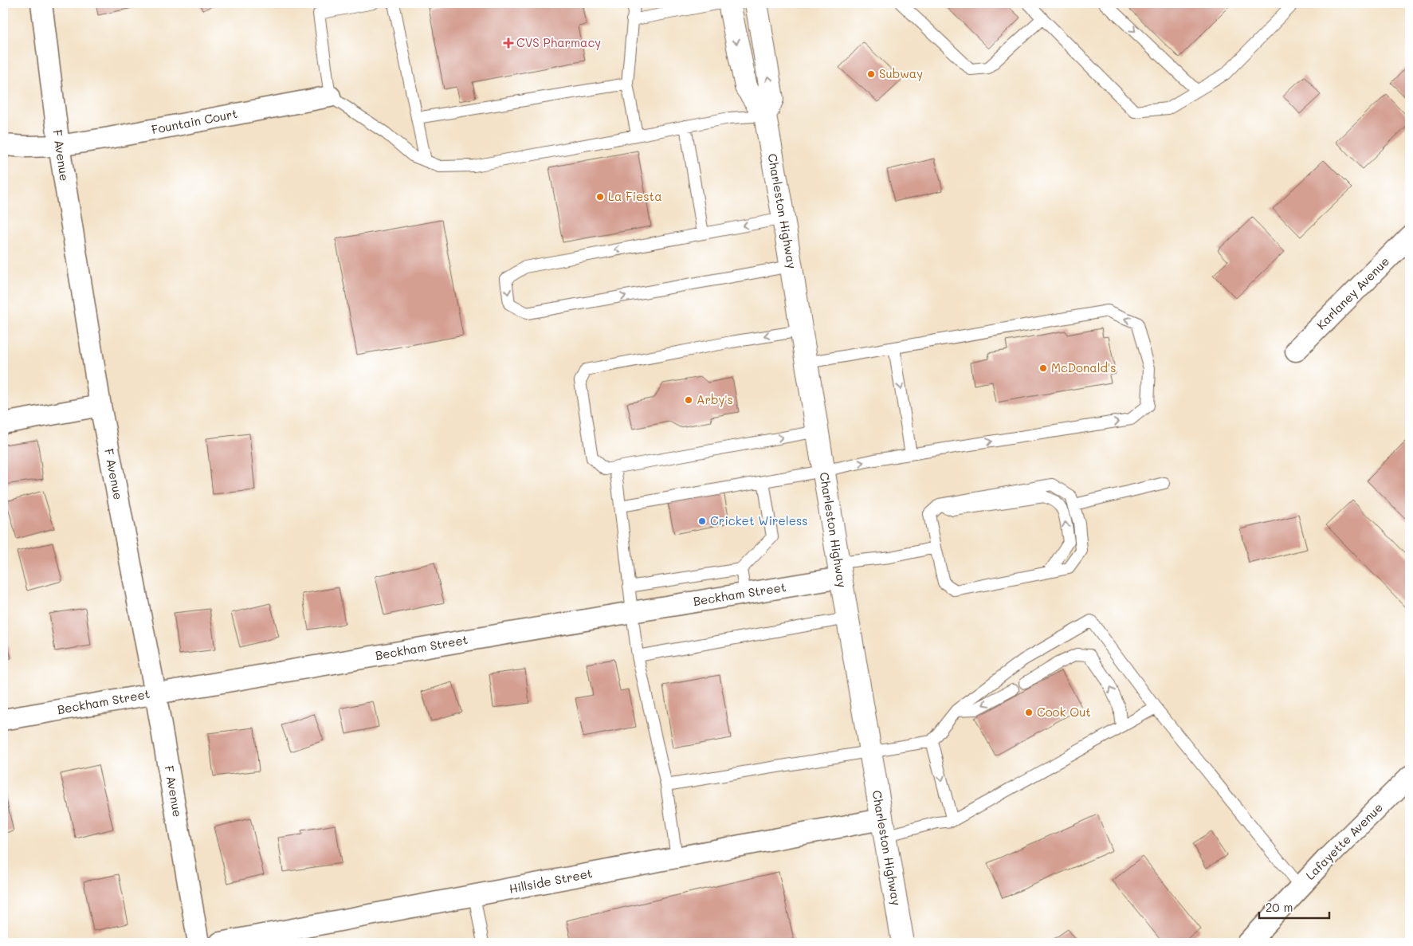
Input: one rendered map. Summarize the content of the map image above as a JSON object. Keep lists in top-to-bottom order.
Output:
{
  "streets": {
    "main road": ["Charleston Highway"],
    "street": [
      "Fountain Court",
      "F Avenue",
      "Karlaney Avenue",
      "Beckham Street",
      "Lafayette Avenue",
      "Hillside Street"
    ]
  },
  "crossings": [
    ["Fountain Court", "F Avenue"],
    ["F Avenue", "Beckham Street"],
    ["Charleston Highway", "Beckham Street"],
    ["Charleston Highway", "Hillside Street"]
  ],
  "places": {
    "health": ["CVS Pharmacy"],
    "other": [
      "Subway",
      "La Fiesta",
      "McDonald's",
      "Arby's",
      "Cricket Wireless",
      "Cook Out"
    ]
  },
  "scale_bar": "20 m"
}
